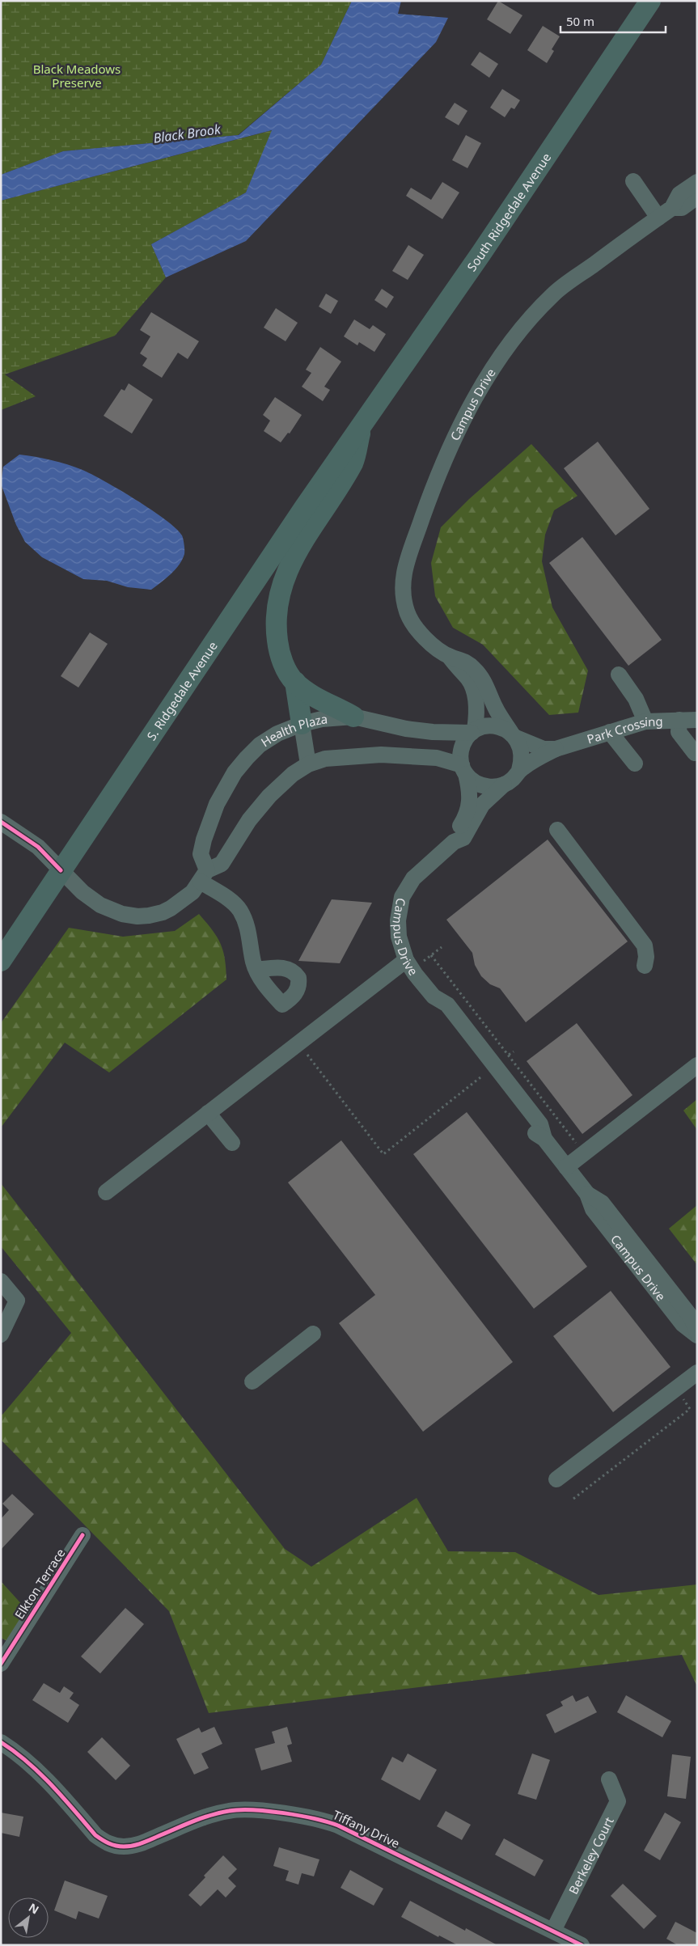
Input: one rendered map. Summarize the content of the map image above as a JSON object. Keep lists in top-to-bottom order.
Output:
{
  "streets": {
    "main road": ["South Ridgedale Avenue", "S. Ridgedale Avenue"],
    "street": [
      "Campus Drive",
      "Park Crossing",
      "Health Plaza",
      "Elkton Terrace",
      "Tiffany Drive",
      "Berkeley Court"
    ]
  },
  "crossings": [
    ["South Ridgedale Avenue", "S. Ridgedale Avenue"],
    ["Campus Drive", "Park Crossing"],
    ["Campus Drive", "Health Plaza"],
    ["Park Crossing", "Health Plaza"],
    ["Tiffany Drive", "Berkeley Court"]
  ],
  "water": ["Black Brook"],
  "parks": ["Black Meadows Preserve"],
  "scale_bar": "50 m",
  "north": "top right"
}
